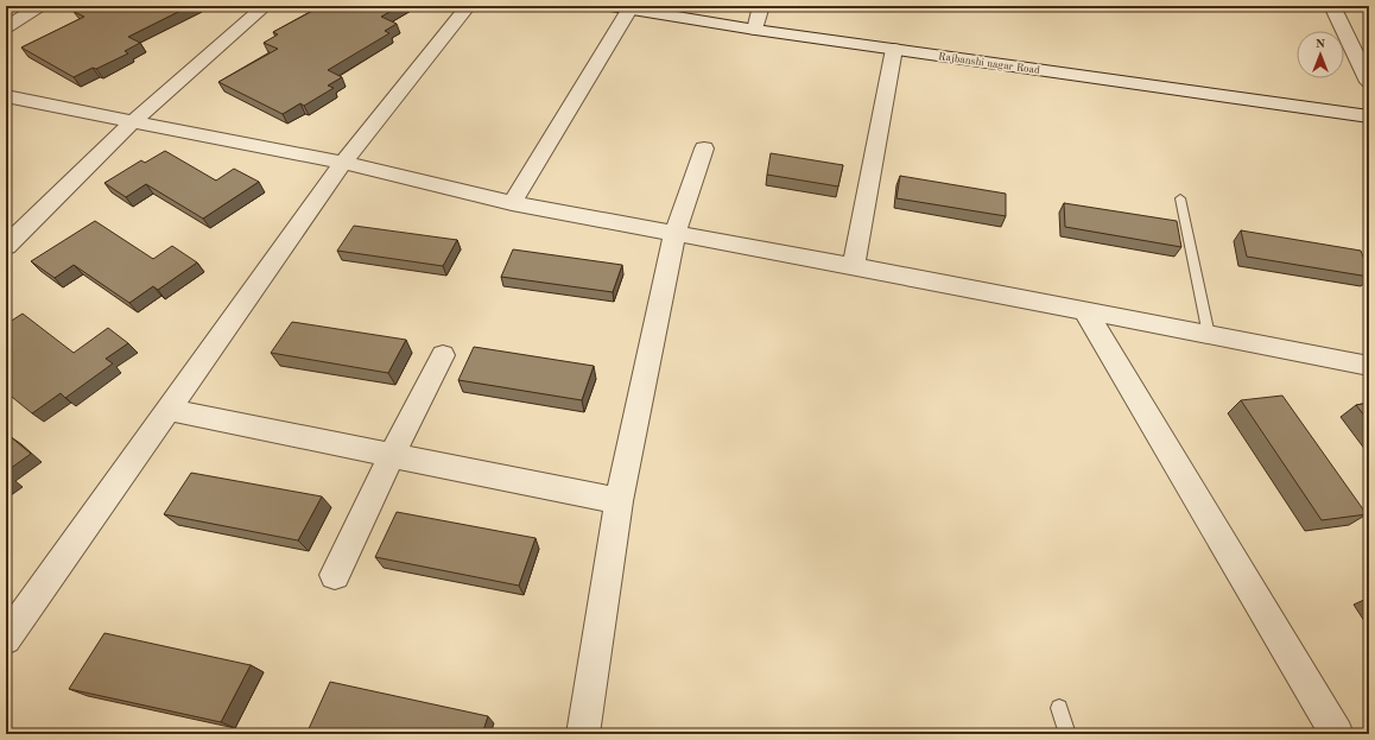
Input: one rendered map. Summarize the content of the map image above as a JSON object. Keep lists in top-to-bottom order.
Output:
{
  "streets": {
    "street": ["Rajbanshi nagar Road"]
  },
  "north": "top"
}
